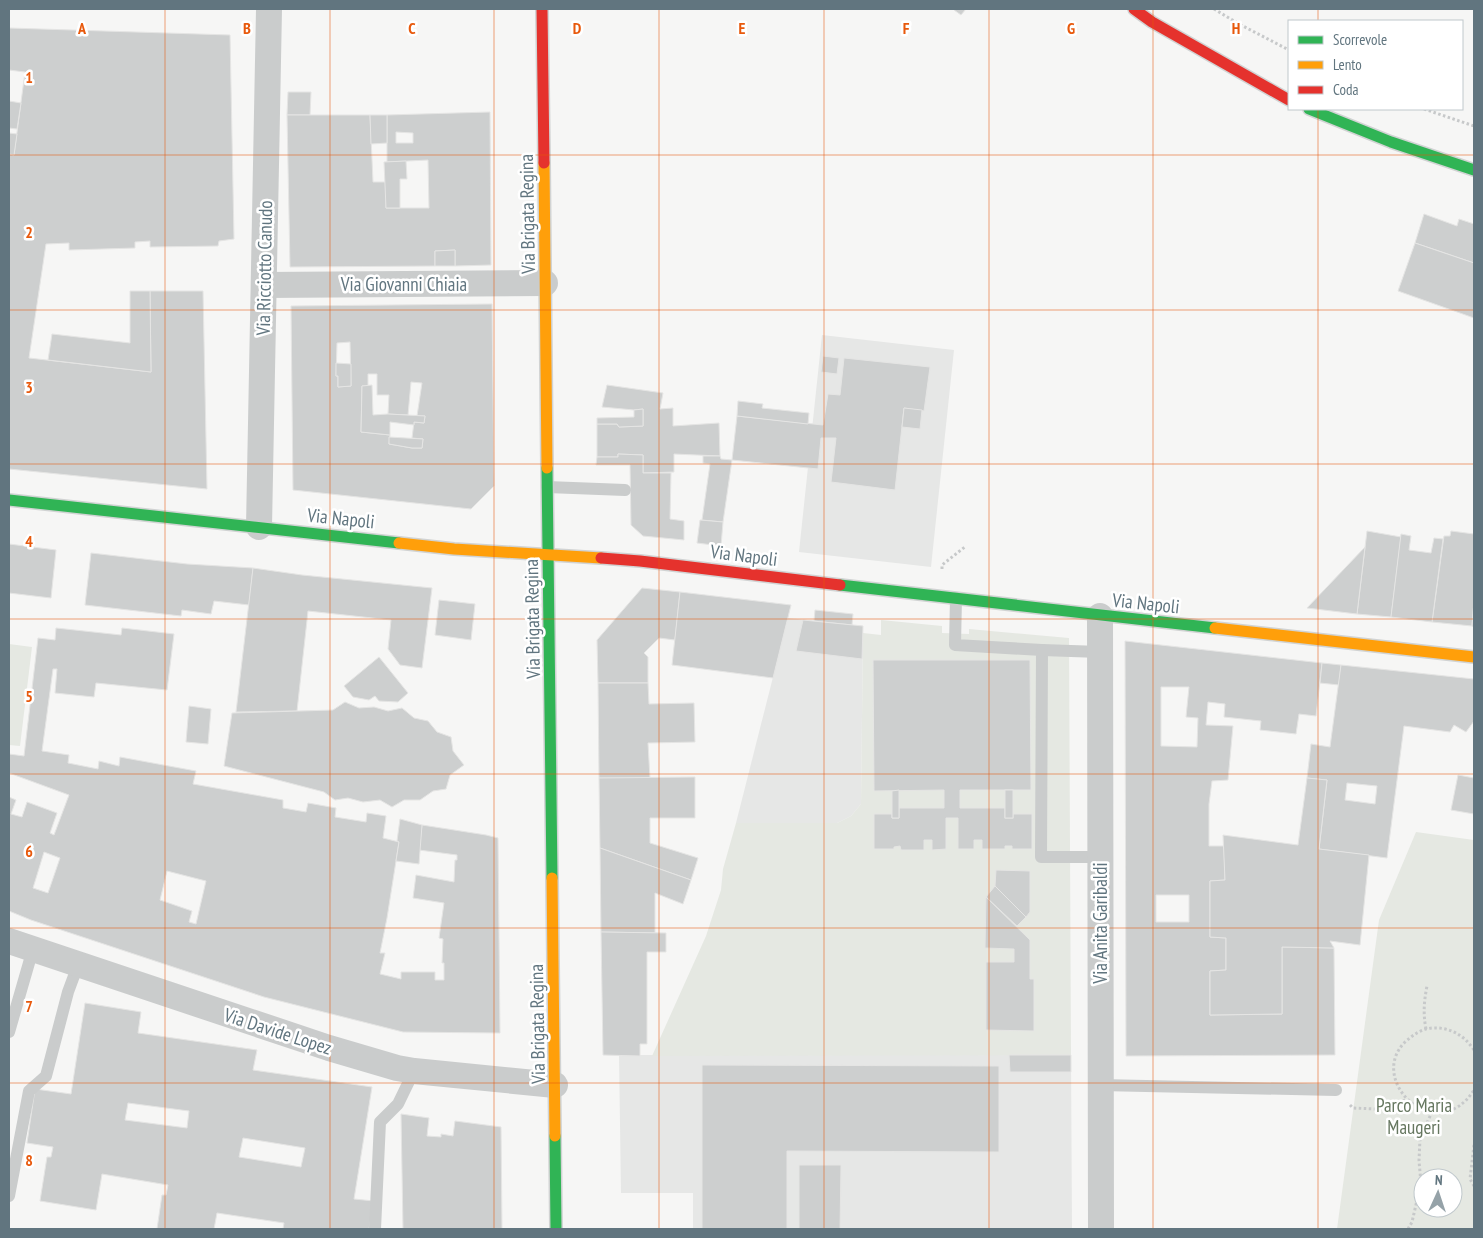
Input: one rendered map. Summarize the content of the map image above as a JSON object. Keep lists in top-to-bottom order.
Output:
{
  "streets": {
    "main road": ["Via Brigata Regina", "Via Napoli"],
    "street": [
      "Via Ricciotto Canudo",
      "Via Giovanni Chiaia",
      "Via Anita Garibaldi",
      "Via Davide Lopez"
    ]
  },
  "crossings": [
    ["Via Brigata Regina", "Via Giovanni Chiaia"],
    ["Via Brigata Regina", "Via Napoli"],
    ["Via Brigata Regina", "Via Davide Lopez"],
    ["Via Ricciotto Canudo", "Via Giovanni Chiaia"],
    ["Via Ricciotto Canudo", "Via Napoli"],
    ["Via Napoli", "Via Anita Garibaldi"]
  ],
  "parks": ["Parco Maria Maugeri"],
  "legend": ["Scorrevole", "Lento", "Coda"],
  "north": "top",
  "grid": {
    "columns": [
      "A",
      "B",
      "C",
      "D",
      "E",
      "F",
      "G",
      "H"
    ],
    "rows": [
      "1",
      "2",
      "3",
      "4",
      "5",
      "6",
      "7",
      "8"
    ]
  }
}
